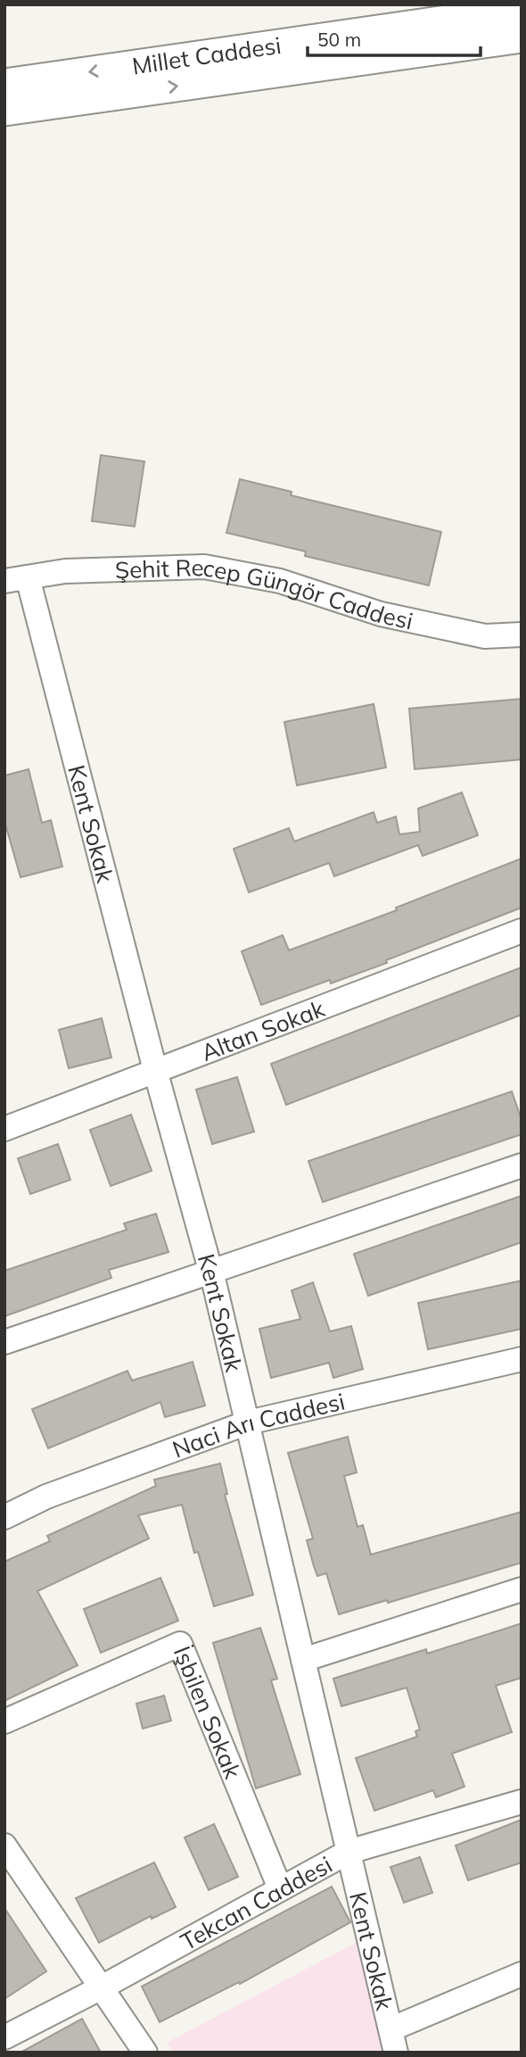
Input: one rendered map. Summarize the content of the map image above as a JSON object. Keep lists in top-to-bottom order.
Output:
{
  "streets": {
    "main road": ["Millet Caddesi"],
    "street": [
      "Şehit Recep Güngör Caddesi",
      "Kent Sokak",
      "Altan Sokak",
      "Naci Arı Caddesi",
      "İşbilen Sokak",
      "Tekcan Caddesi"
    ]
  },
  "crossings": [
    ["Şehit Recep Güngör Caddesi", "Kent Sokak"],
    ["Kent Sokak", "Altan Sokak"],
    ["Kent Sokak", "Naci Arı Caddesi"],
    ["Kent Sokak", "Tekcan Caddesi"],
    ["İşbilen Sokak", "Tekcan Caddesi"]
  ],
  "scale_bar": "50 m"
}
